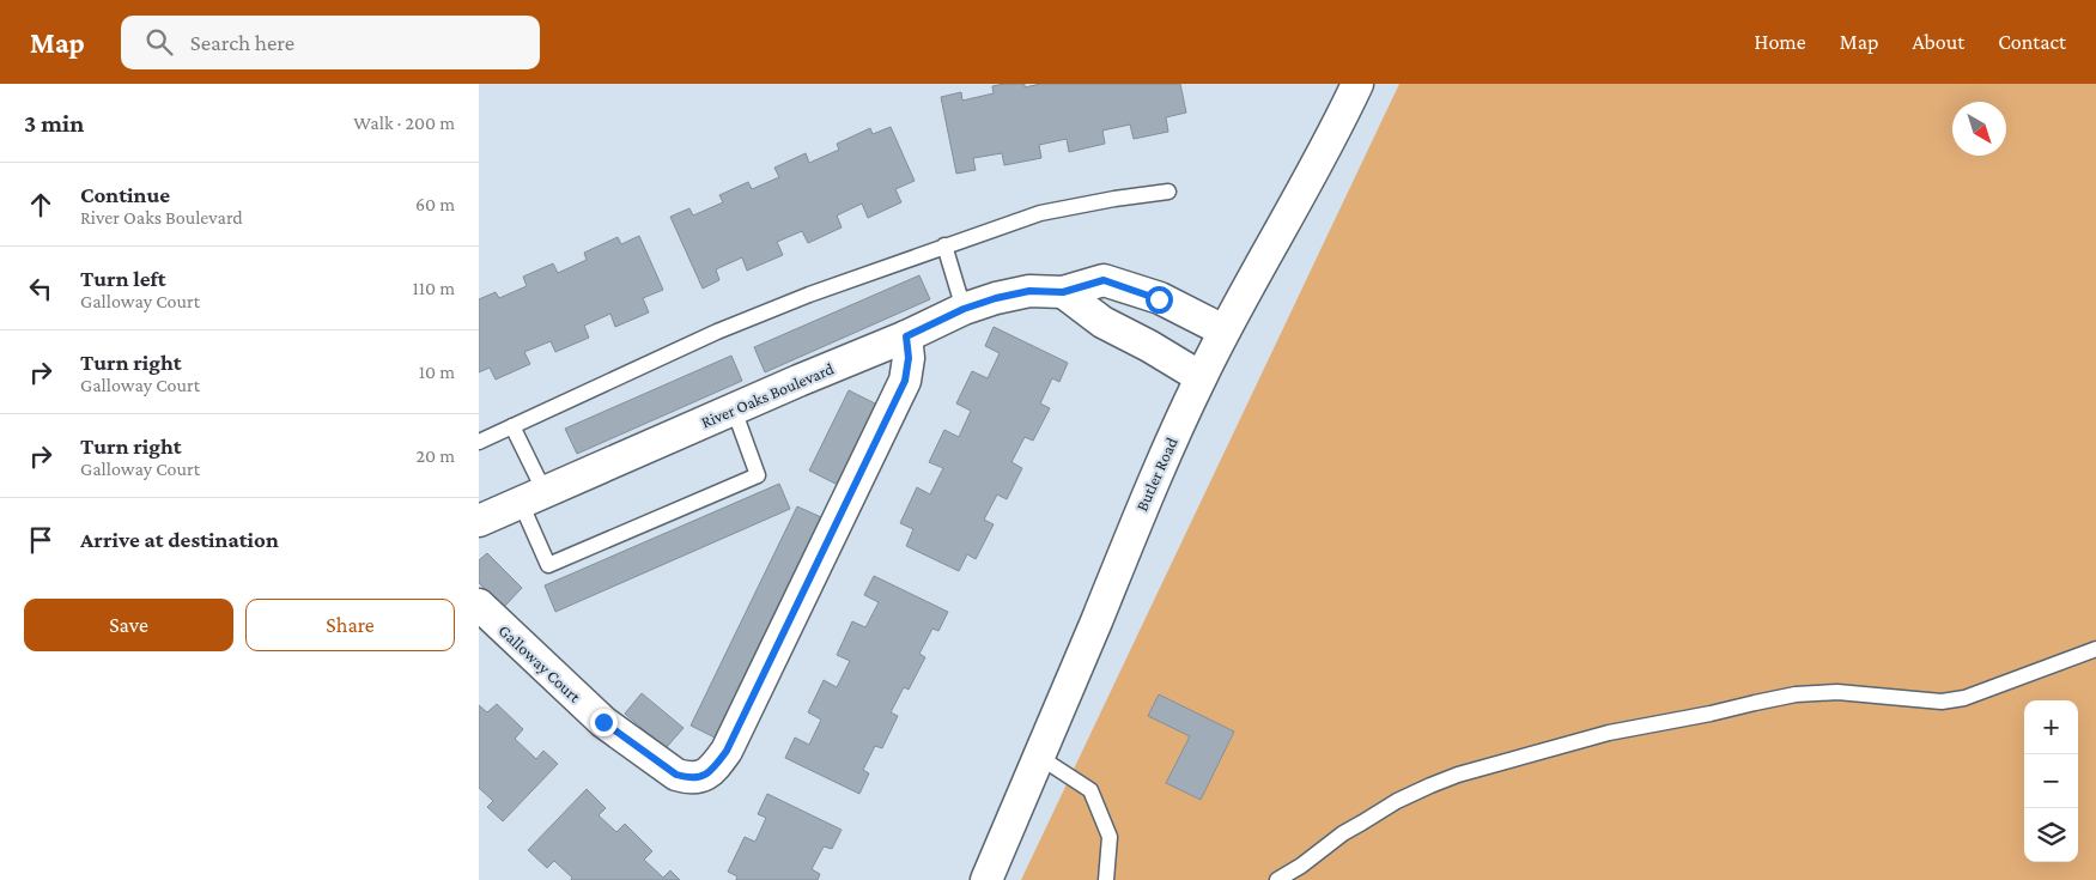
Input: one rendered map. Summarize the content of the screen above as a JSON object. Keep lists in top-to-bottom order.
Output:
{
  "streets": {
    "street": ["River Oaks Boulevard", "Butler Road", "Galloway Court"]
  },
  "crossings": [
    ["River Oaks Boulevard", "Butler Road"],
    ["River Oaks Boulevard", "Galloway Court"]
  ],
  "north": "bottom right",
  "page": {
    "header": "Map",
    "search": "Search here",
    "nav": [
      "Home",
      "Map",
      "About",
      "Contact"
    ],
    "heading": ["3 min", "Walk · 200 m"],
    "list": [
      ["Continue", "River Oaks Boulevard", "60 m"],
      ["Turn left", "Galloway Court", "110 m"],
      ["Turn right", "Galloway Court", "10 m"],
      ["Turn right", "Galloway Court", "20 m"],
      "Arrive at destination"
    ],
    "buttons": ["Save", "Share"],
    "map_buttons": ["+", "−"]
  }
}
